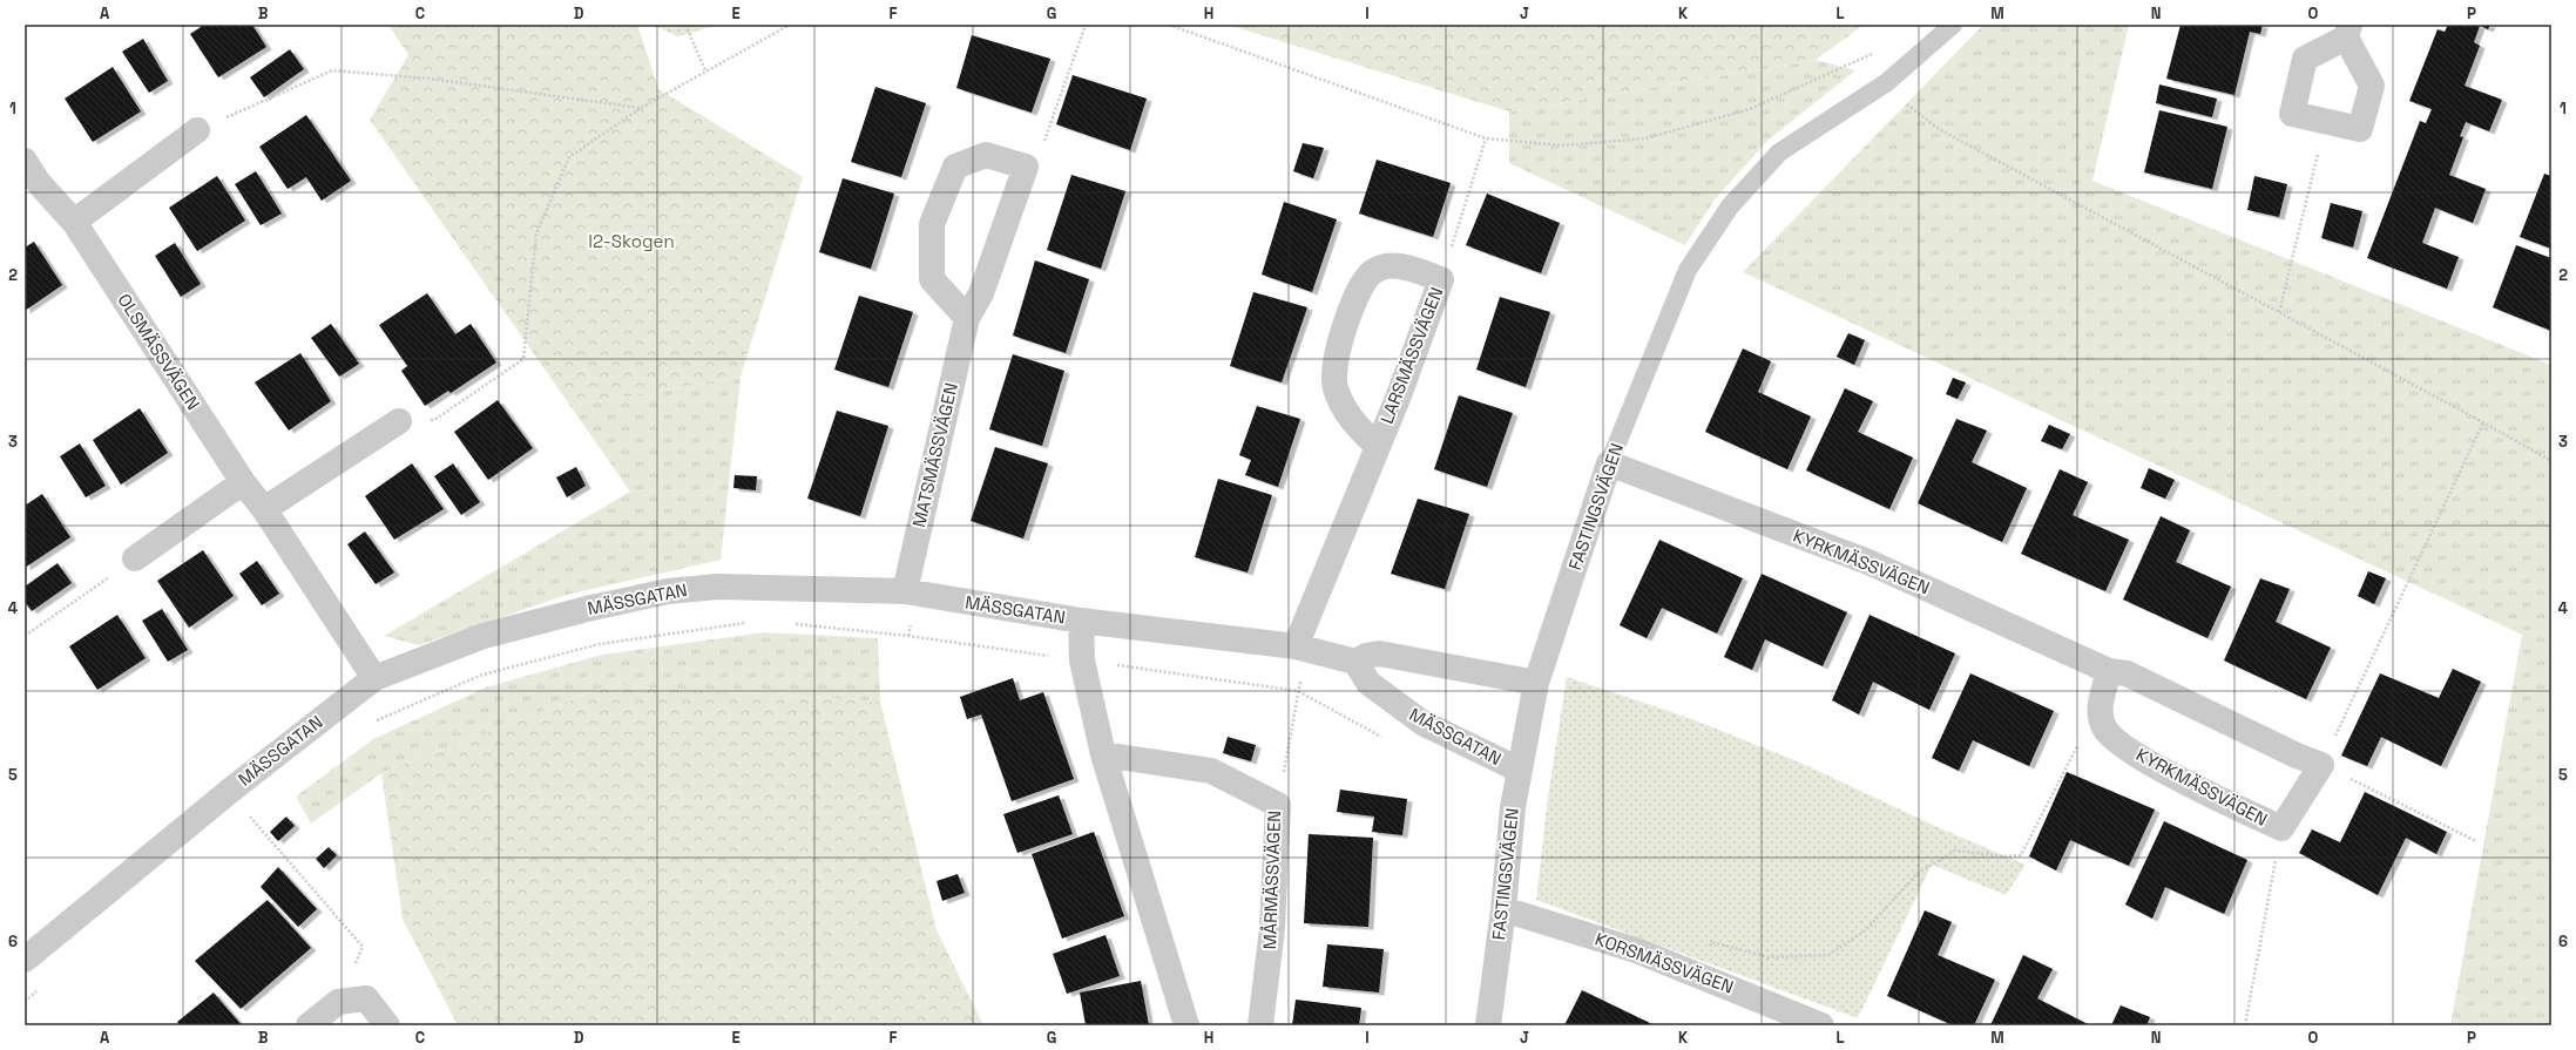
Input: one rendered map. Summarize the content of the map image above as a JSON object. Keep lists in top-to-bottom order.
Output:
{
  "streets": {
    "street": [
      "OLSMÄSSVÄGEN",
      "LARSMÄSSVÄGEN",
      "MATSMÄSSVÄGEN",
      "FASTINGSVÄGEN",
      "KYRKMÄSSVÄGEN",
      "MÄSSGATAN",
      "MÅRMÄSSVÄGEN",
      "KORSMÄSSVÄGEN"
    ]
  },
  "crossings": [
    ["OLSMÄSSVÄGEN", "MÄSSGATAN"],
    ["LARSMÄSSVÄGEN", "MÄSSGATAN"],
    ["MATSMÄSSVÄGEN", "MÄSSGATAN"],
    ["FASTINGSVÄGEN", "KYRKMÄSSVÄGEN"],
    ["FASTINGSVÄGEN", "MÄSSGATAN"],
    ["FASTINGSVÄGEN", "KORSMÄSSVÄGEN"]
  ],
  "parks": ["I2-Skogen"],
  "grid": {
    "columns": [
      "A",
      "B",
      "C",
      "D",
      "E",
      "F",
      "G",
      "H",
      "I",
      "J",
      "K",
      "L",
      "M",
      "N",
      "O",
      "P"
    ],
    "rows": [
      "1",
      "2",
      "3",
      "4",
      "5",
      "6"
    ]
  }
}
